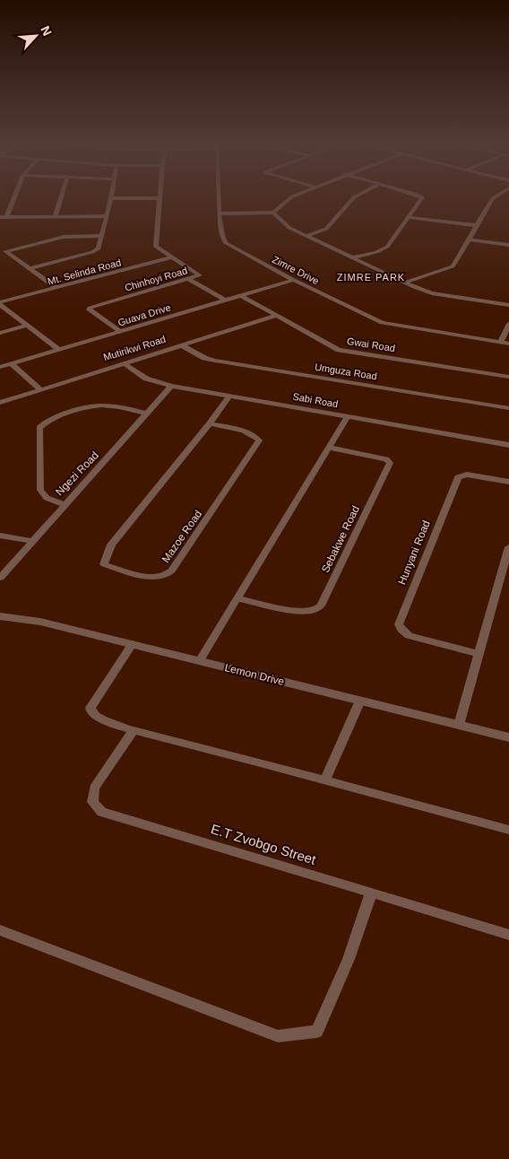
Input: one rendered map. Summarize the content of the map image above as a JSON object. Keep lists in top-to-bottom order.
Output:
{
  "streets": {
    "street": [
      "Zimre Drive",
      "Mt. Selinda Road",
      "Chinhoyi Road",
      "Guava Drive",
      "Gwai Road",
      "Mutirikwi Road",
      "Umguza Road",
      "Sabi Road",
      "Ngezi Road",
      "Mazoe Road",
      "Sebakwe Road",
      "Hunyani Road",
      "Lemon Drive",
      "E.T Zvobgo Street"
    ]
  },
  "crossings": [
    ["Zimre Drive", "Guava Drive"],
    ["Mt. Selinda Road", "Chinhoyi Road"],
    ["Chinhoyi Road", "Guava Drive"],
    ["Guava Drive", "Gwai Road"],
    ["Gwai Road", "Mutirikwi Road"],
    ["Mutirikwi Road", "Umguza Road"],
    ["Mutirikwi Road", "Sabi Road"],
    ["Sabi Road", "Ngezi Road"],
    ["Sabi Road", "Mazoe Road"]
  ],
  "districts": ["ZIMRE PARK"],
  "north": "top right"
}
